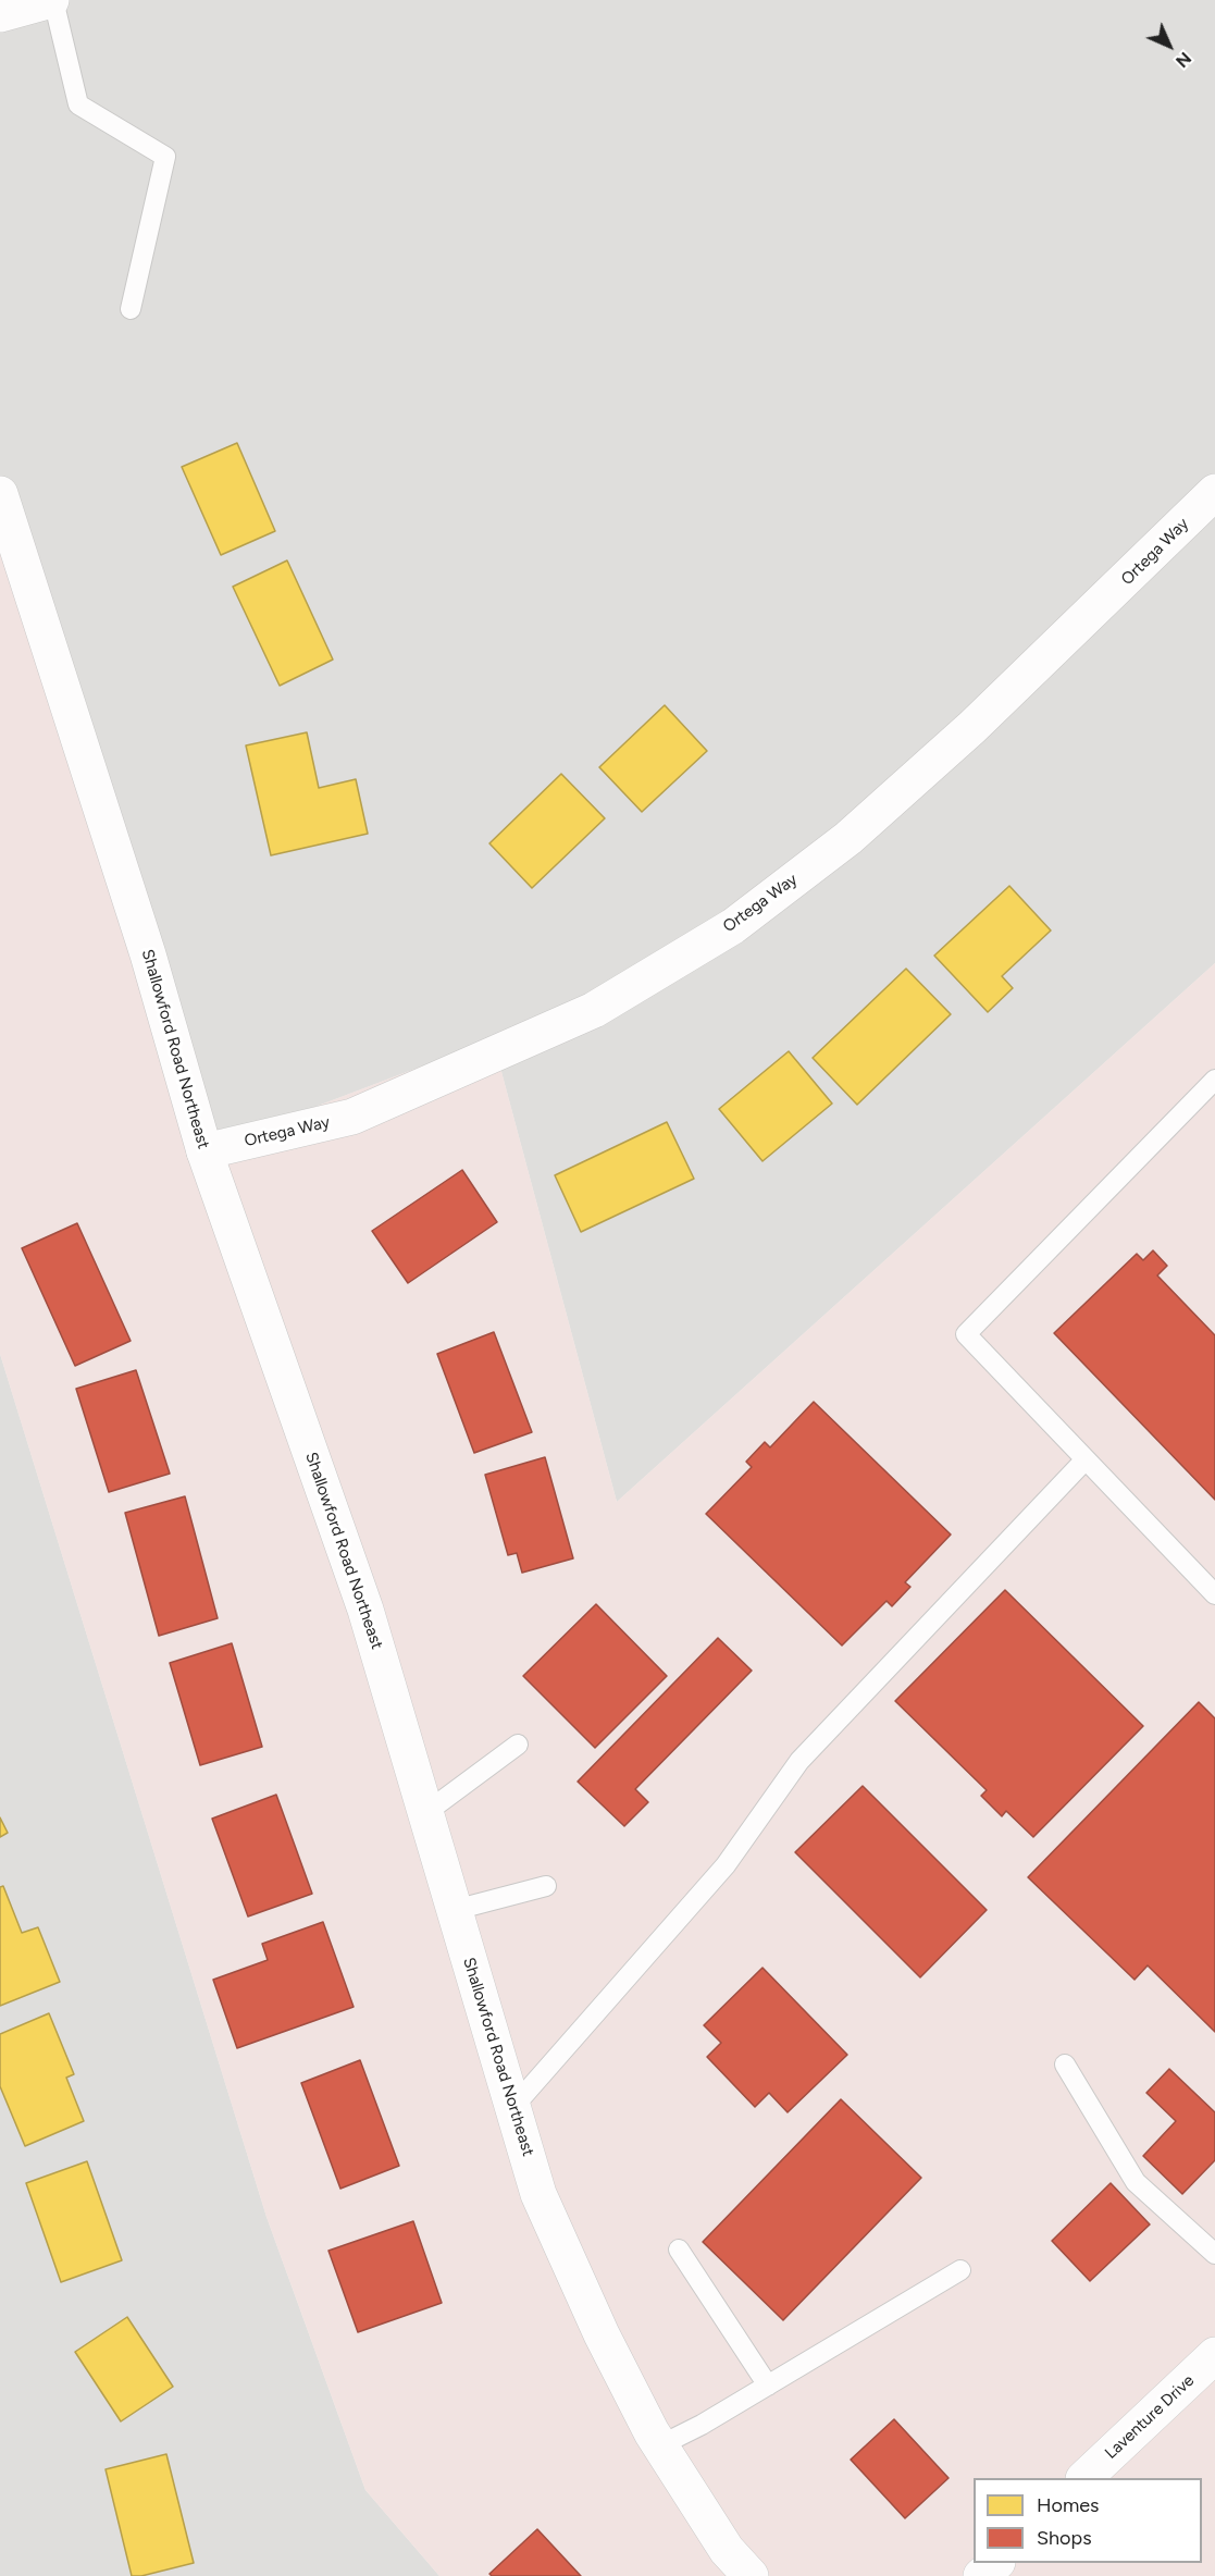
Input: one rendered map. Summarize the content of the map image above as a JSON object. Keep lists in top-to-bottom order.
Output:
{
  "streets": {
    "street": ["Ortega Way", "Shallowford Road Northeast", "Laventure Drive"]
  },
  "crossings": [
    ["Ortega Way", "Shallowford Road Northeast"]
  ],
  "legend": ["Homes", "Shops"],
  "north": "bottom right"
}
